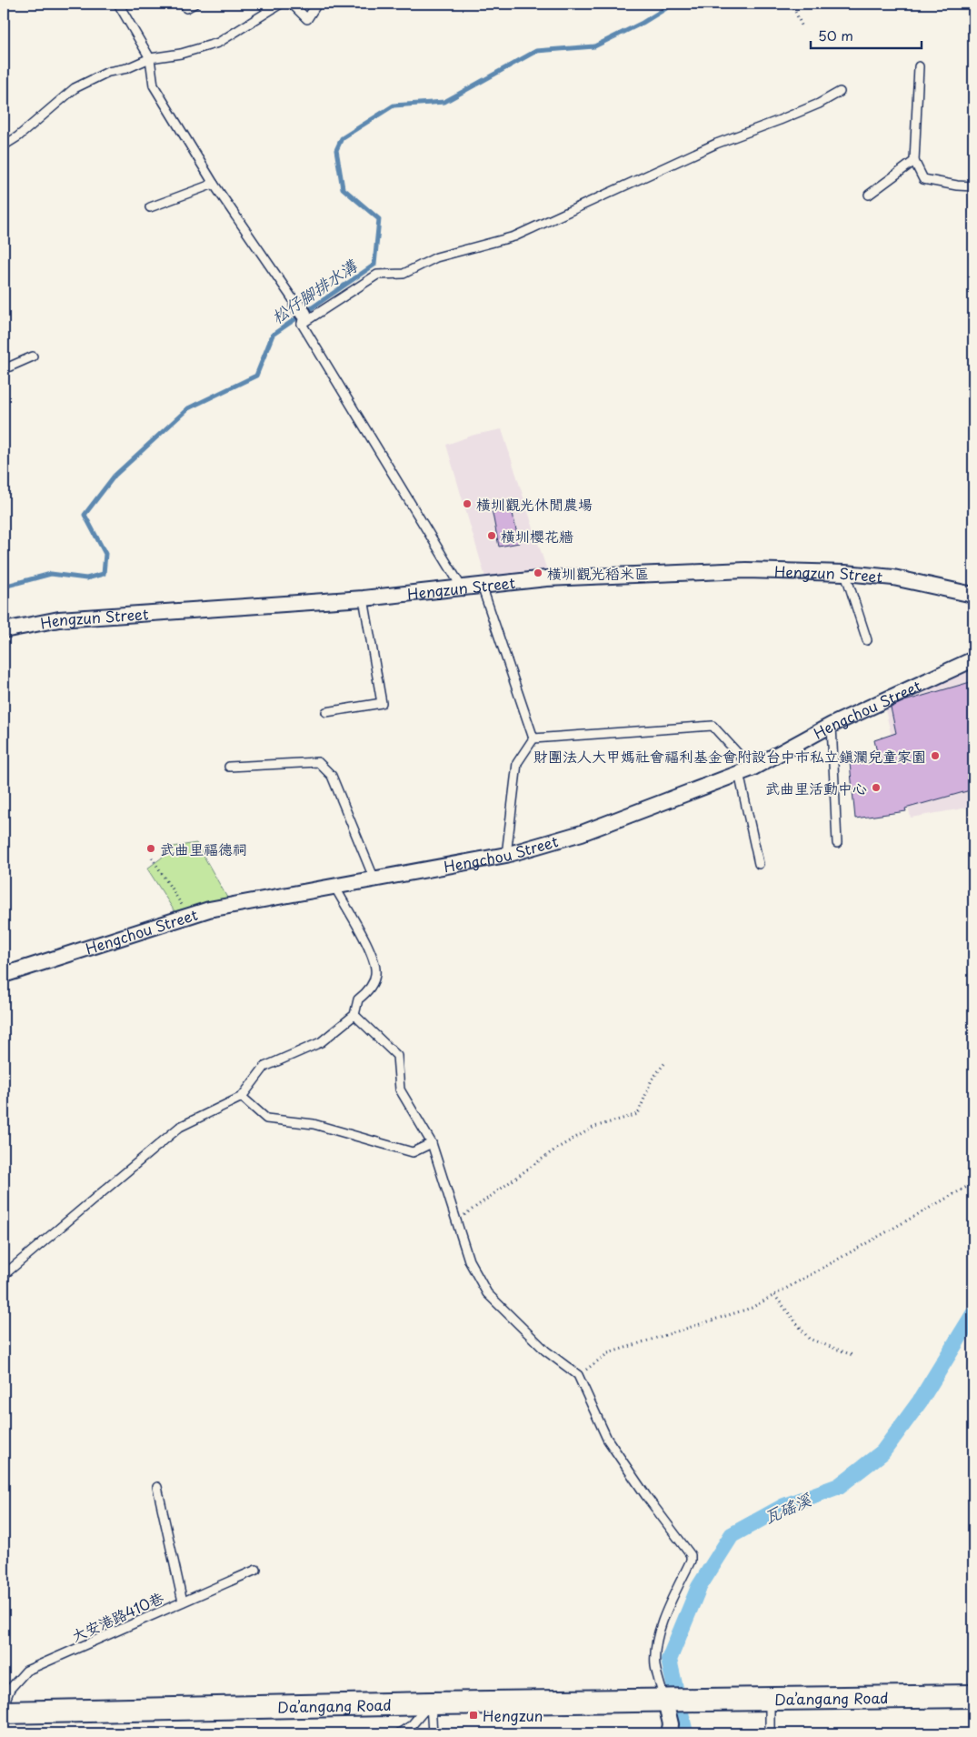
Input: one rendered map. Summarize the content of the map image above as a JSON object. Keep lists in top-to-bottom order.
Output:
{
  "streets": {
    "main road": ["Da’angang Road"],
    "street": ["Hengzun Street", "Hengchou Street"],
    "lane": ["大安港路410巷"]
  },
  "water": ["松仔腳排水溝", "瓦磘溪"],
  "places": {
    "other": [
      "橫圳觀光休閒農場",
      "橫圳櫻花牆",
      "橫圳觀光稻米區",
      "財團法人大甲媽社會福利基金會附設台中市私立鎮瀾兒童家園",
      "武曲里活動中心",
      "武曲里福德祠"
    ],
    "transit": ["Hengzun"]
  },
  "scale_bar": "50 m"
}
